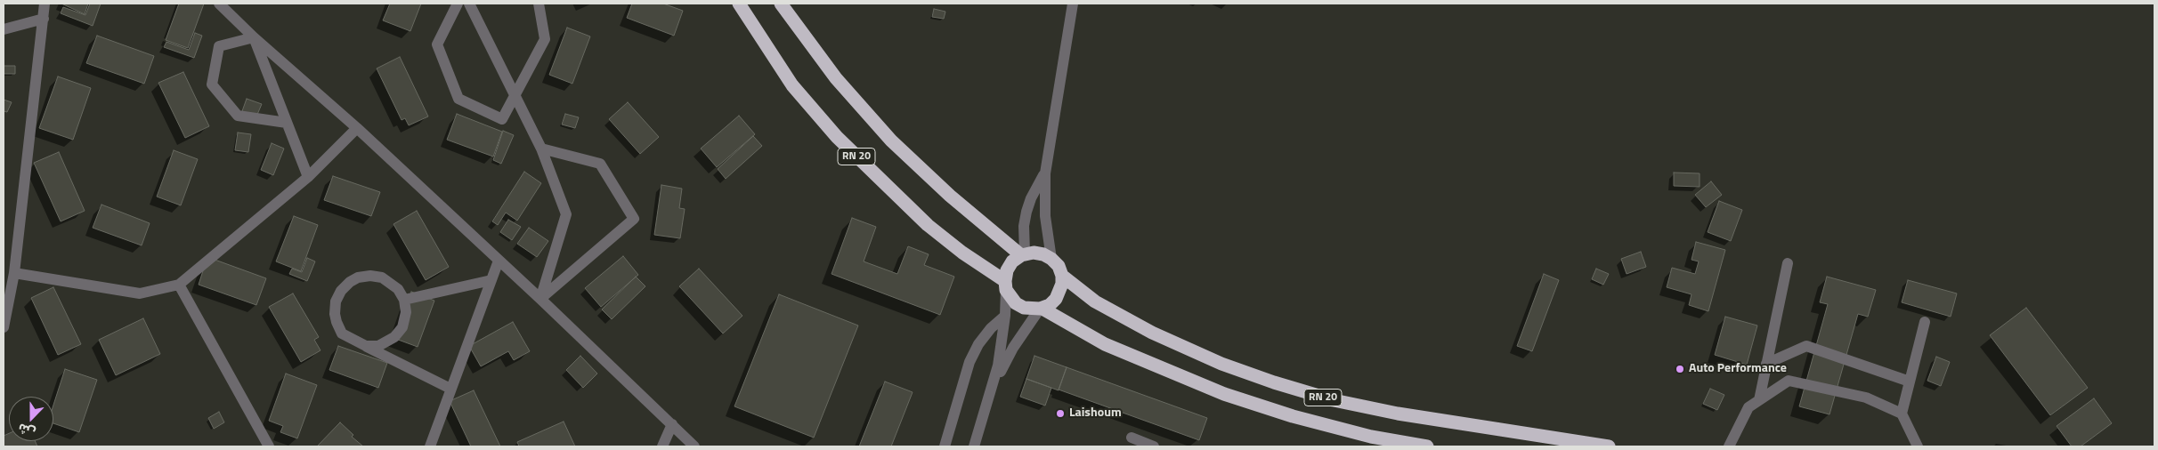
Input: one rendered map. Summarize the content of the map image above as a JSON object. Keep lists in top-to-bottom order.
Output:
{
  "streets": {
    "highway": ["RN 20"]
  },
  "places": ["Auto Performance", "Laishoum"],
  "north": "bottom"
}
